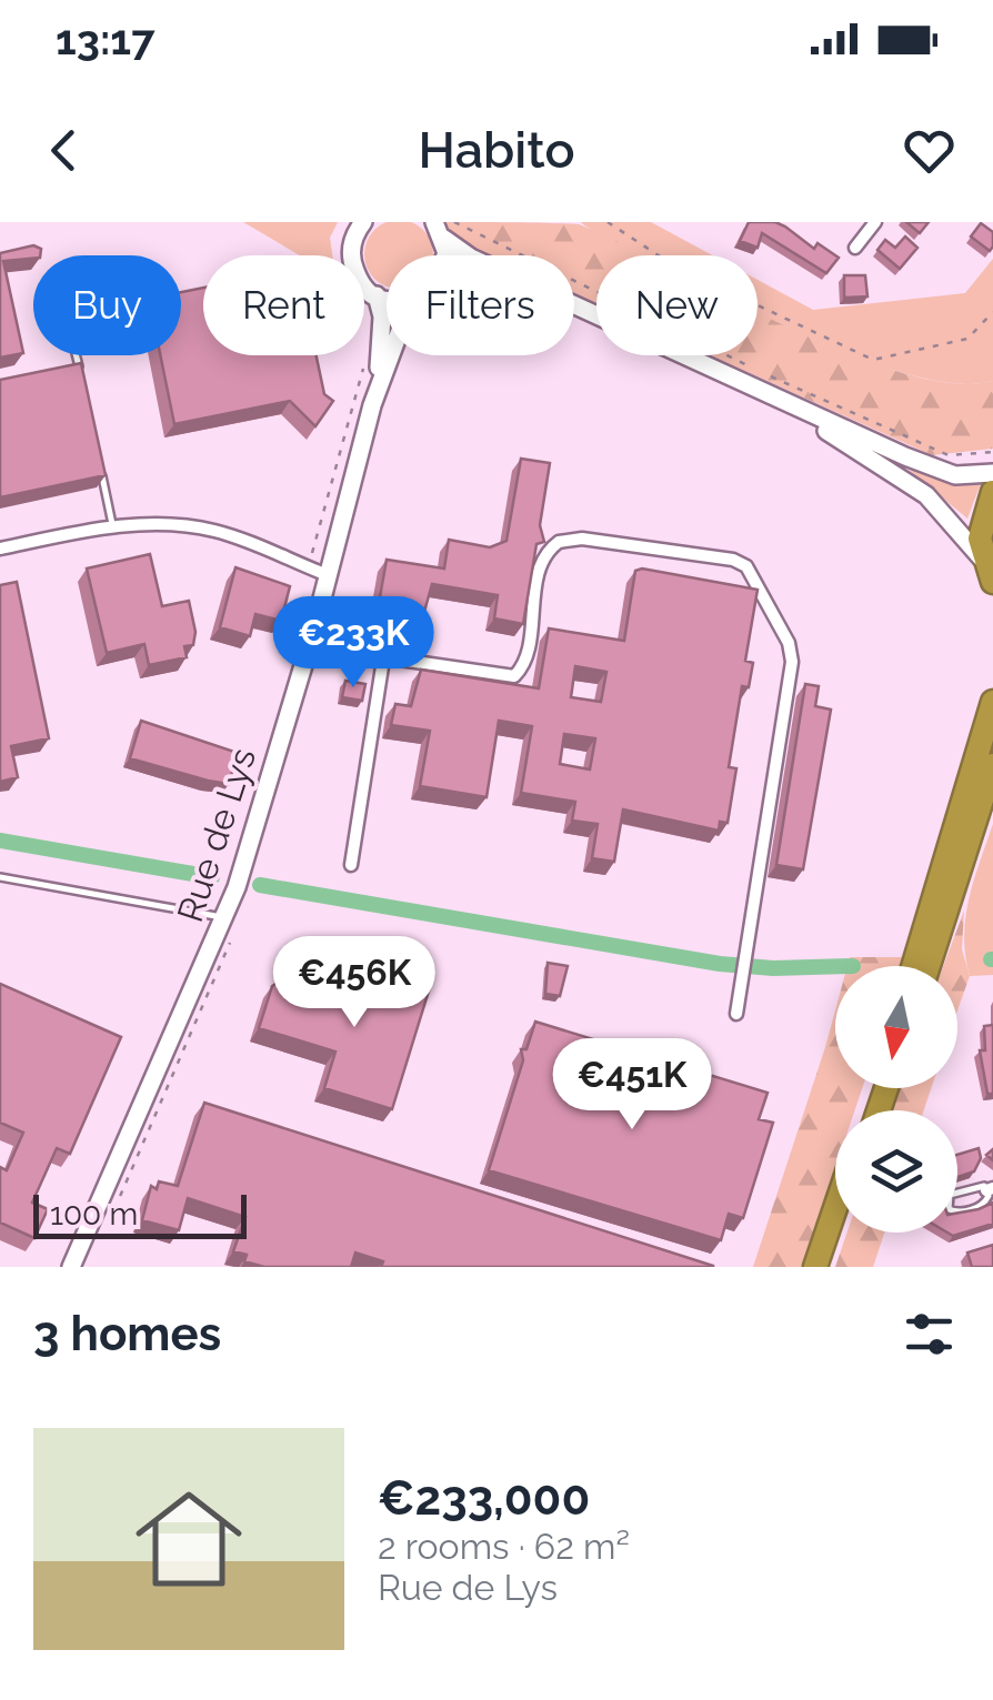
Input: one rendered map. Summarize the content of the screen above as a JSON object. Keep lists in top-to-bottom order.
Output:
{
  "streets": {
    "street": ["Rue de Lys"]
  },
  "scale_bar": "100 m",
  "north": "bottom",
  "page": {
    "status": "13:17",
    "header": "Habito",
    "chip": [
      "Buy",
      "Rent",
      "Filters",
      "New"
    ],
    "price": ["€233K", "€456K", "€451K"],
    "scale": "100 m",
    "heading": "3 homes",
    "list": [
      {
        "name": "€233,000",
        "note": "2 rooms · 62 m² · Rue de Lys"
      }
    ]
  }
}
